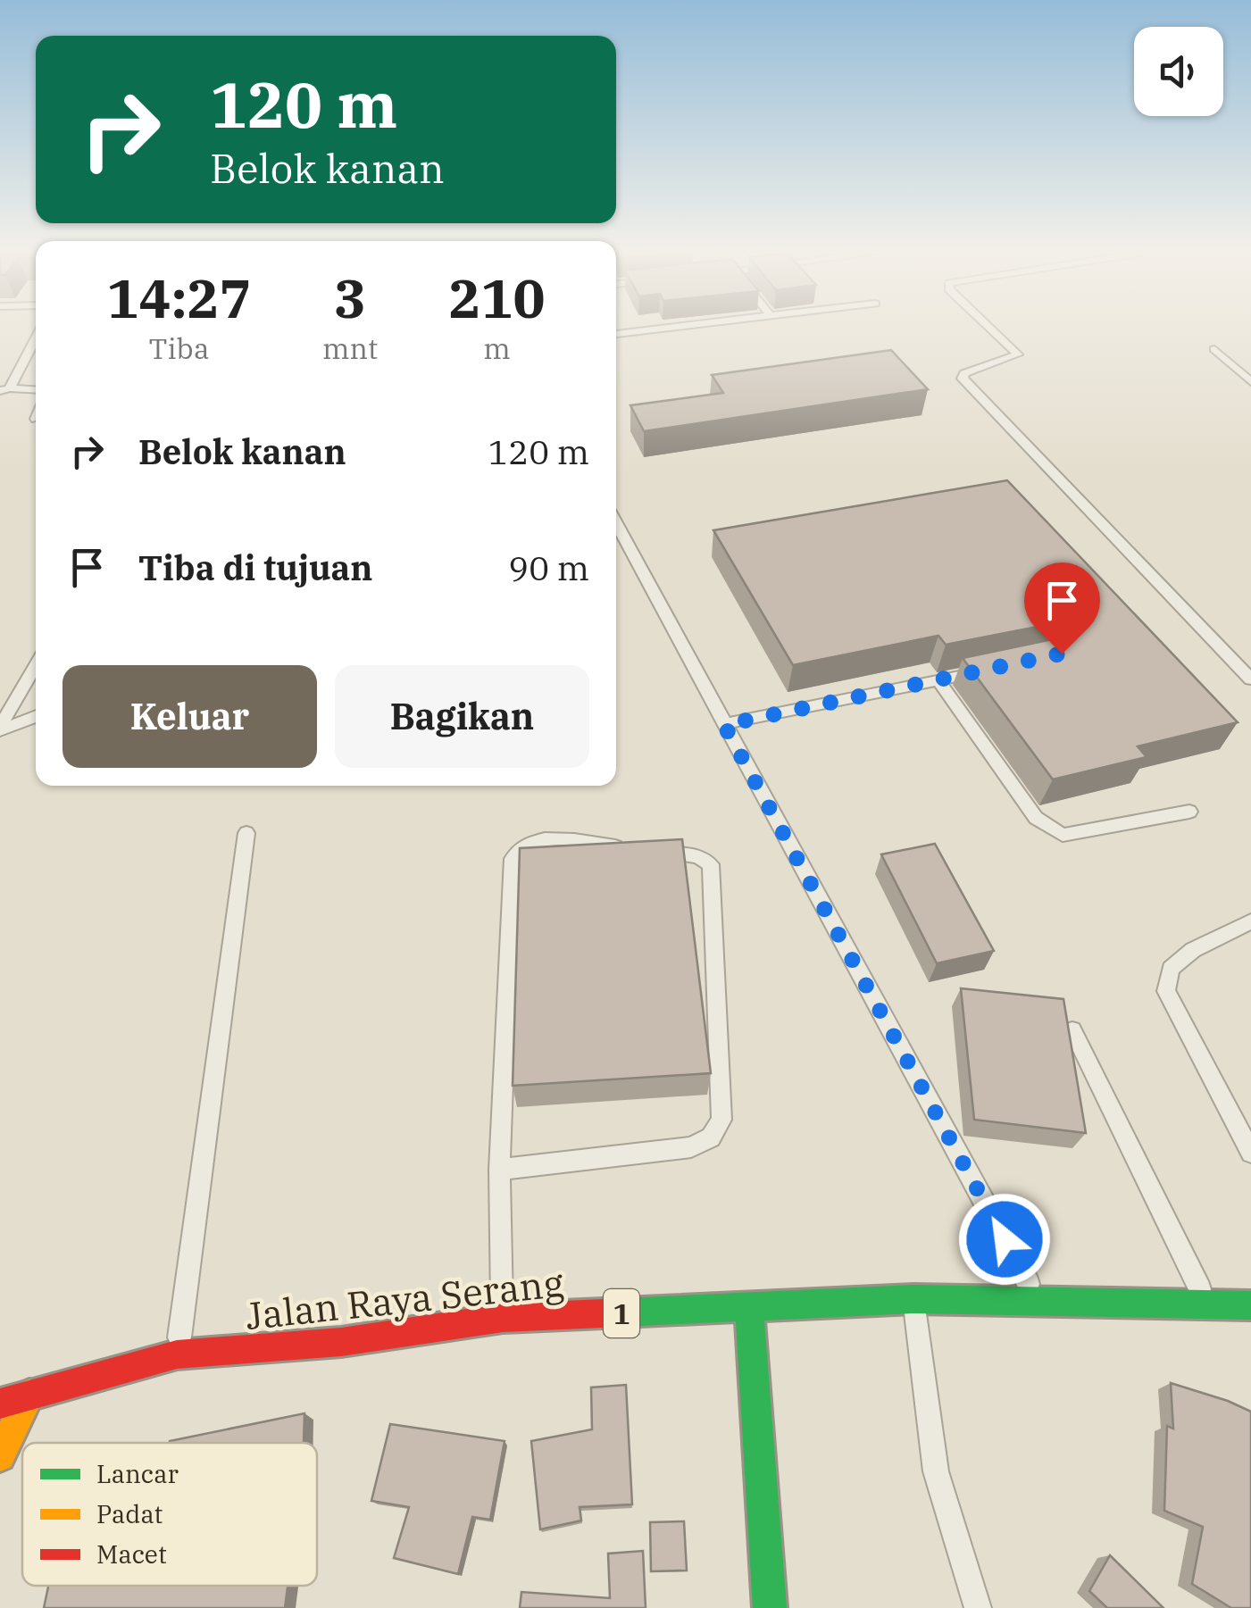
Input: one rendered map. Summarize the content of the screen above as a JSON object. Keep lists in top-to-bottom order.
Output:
{
  "streets": {
    "main road": ["Jalan Raya Serang", "1"]
  },
  "legend": ["Lancar", "Padat", "Macet"],
  "page": {
    "turn": ["120 m", "Belok kanan"],
    "eta": [
      "14:27",
      "Tiba",
      "3",
      "mnt",
      "210",
      "m"
    ],
    "list": [
      {
        "name": "Belok kanan",
        "value": "120 m"
      },
      {
        "name": "Tiba di tujuan",
        "value": "90 m"
      }
    ],
    "buttons": ["Keluar", "Bagikan"]
  }
}
